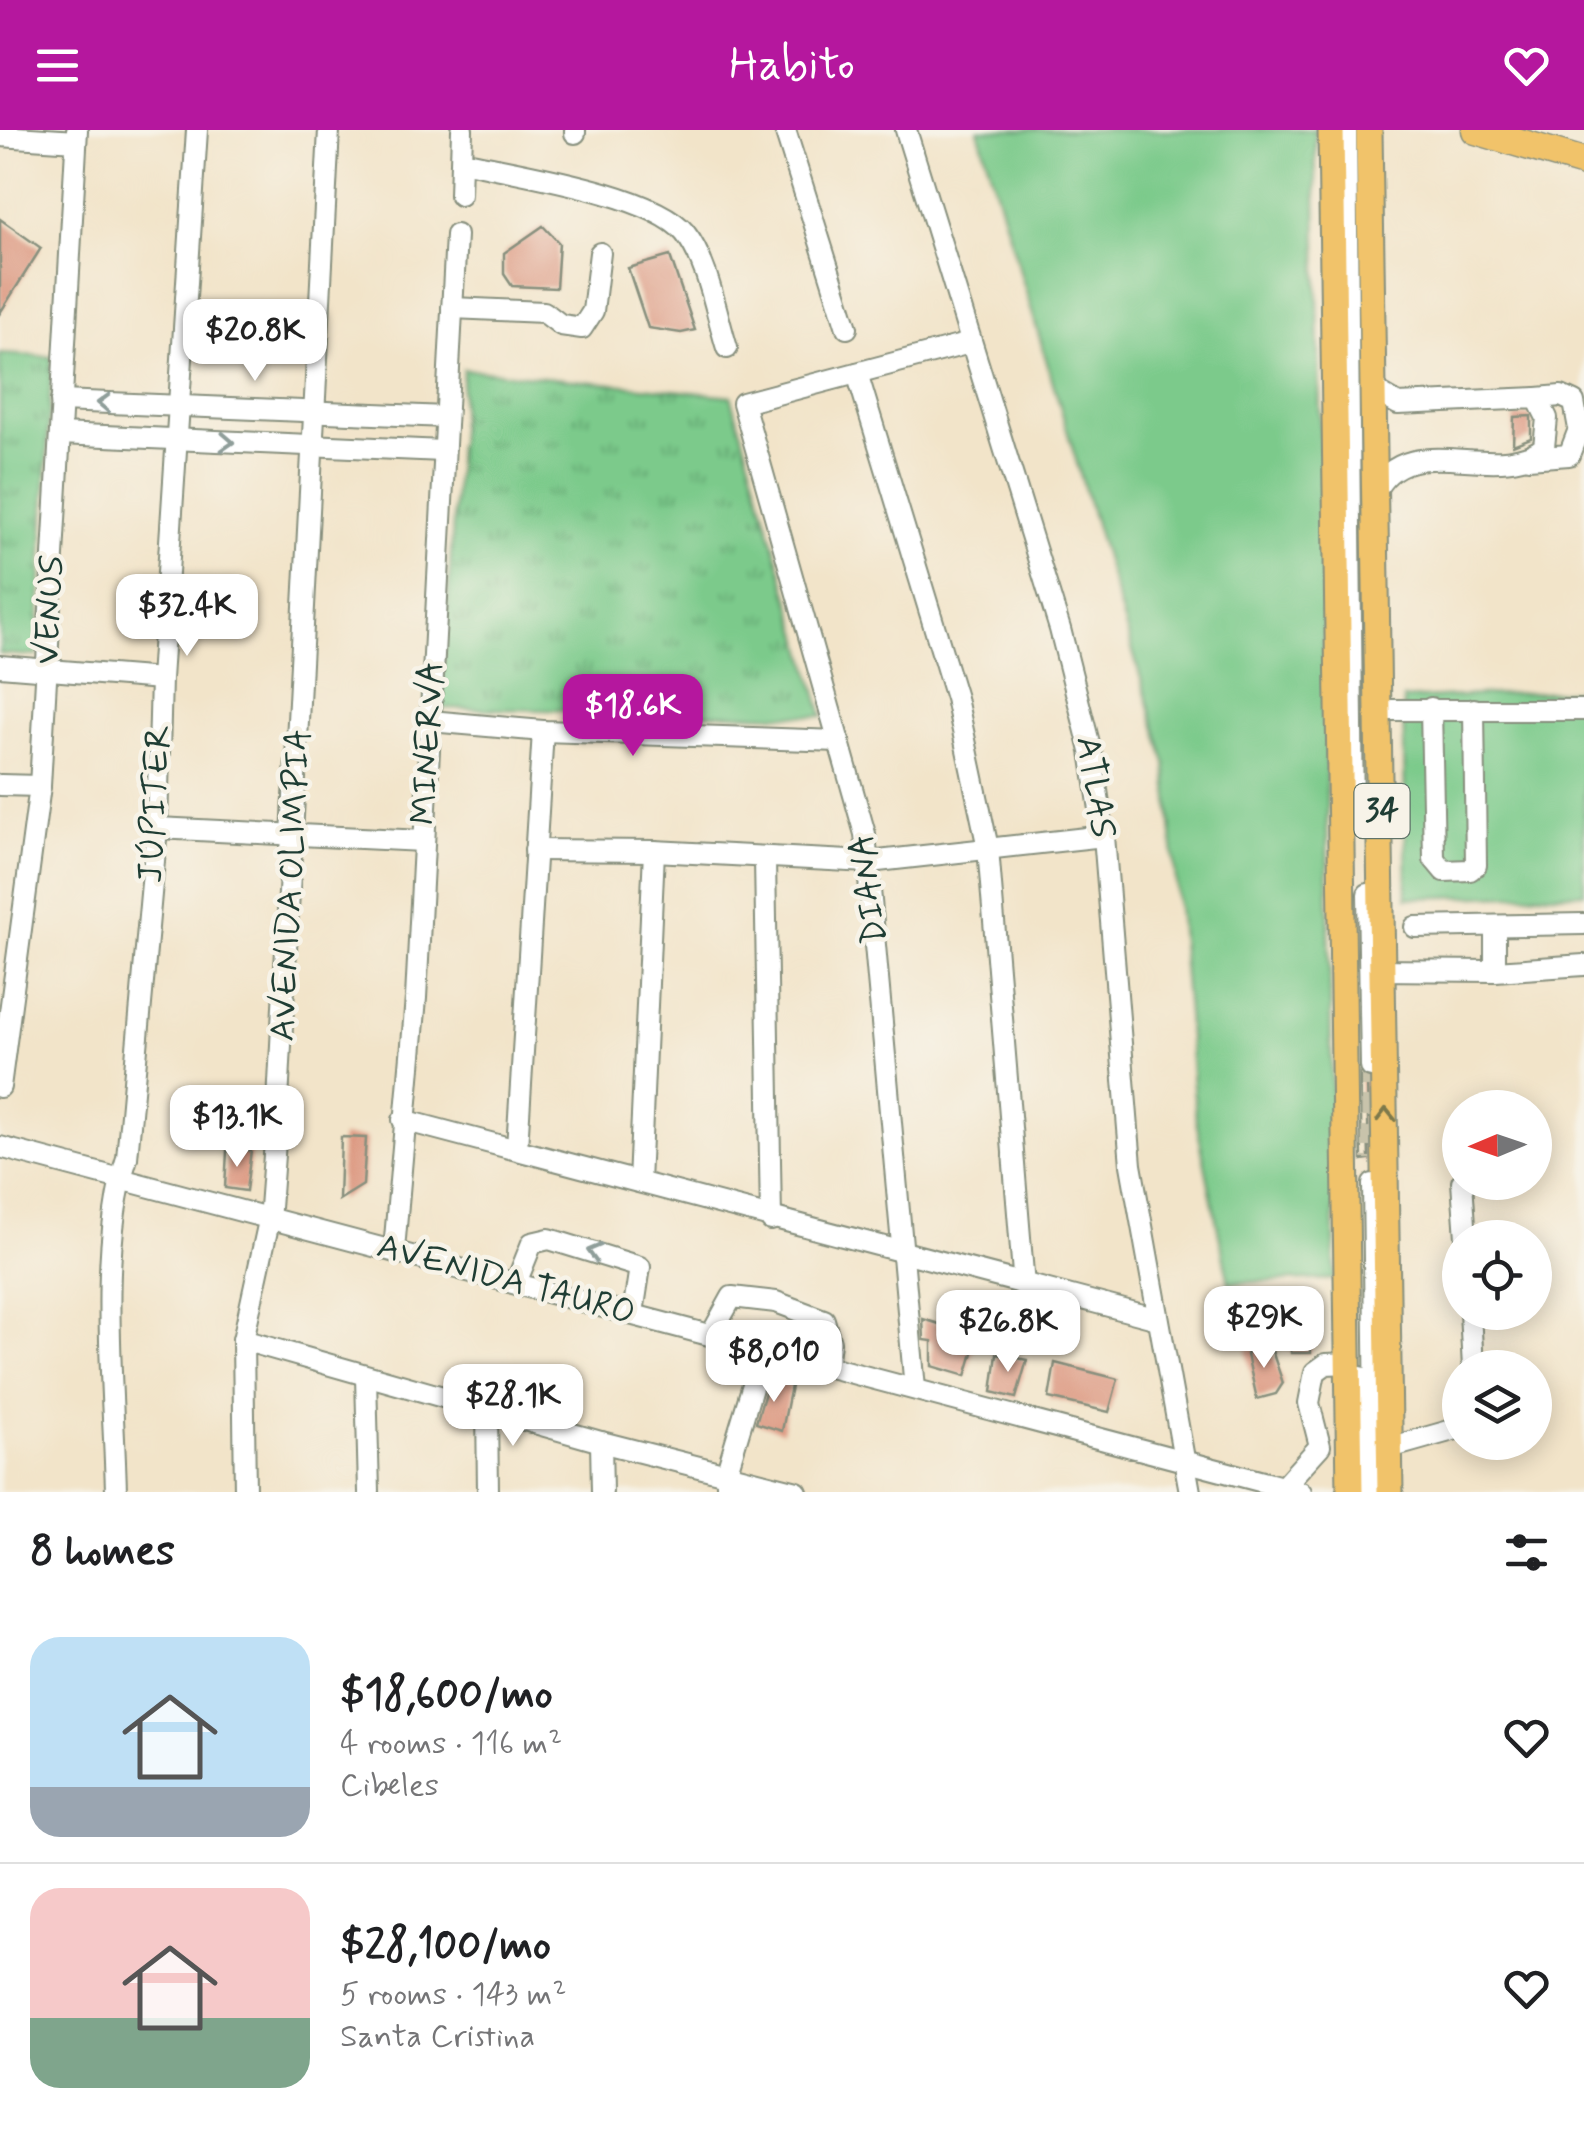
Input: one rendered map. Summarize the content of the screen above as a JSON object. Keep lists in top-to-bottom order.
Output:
{
  "streets": {
    "main road": ["34"],
    "street": [
      "VENUS",
      "MINERVA",
      "ATLAS",
      "JÚPITER",
      "AVENIDA OLIMPIA",
      "DIANA",
      "AVENIDA TAURO"
    ]
  },
  "crossings": [
    ["MINERVA", "AVENIDA TAURO"],
    ["ATLAS", "AVENIDA TAURO"],
    ["JÚPITER", "AVENIDA TAURO"],
    ["AVENIDA OLIMPIA", "AVENIDA TAURO"],
    ["DIANA", "AVENIDA TAURO"]
  ],
  "north": "left",
  "page": {
    "header": "Habito",
    "price": [
      "$20.8K",
      "$32.4K",
      "$18.6K",
      "$13.1K",
      "$29K",
      "$26.8K",
      "$8,010",
      "$28.1K"
    ],
    "heading": "8 homes",
    "list": [
      {
        "name": "$18,600/mo",
        "note": "4 rooms · 116 m² · Cibeles"
      },
      {
        "name": "$28,100/mo",
        "note": "5 rooms · 143 m² · Santa Cristina"
      }
    ]
  }
}
